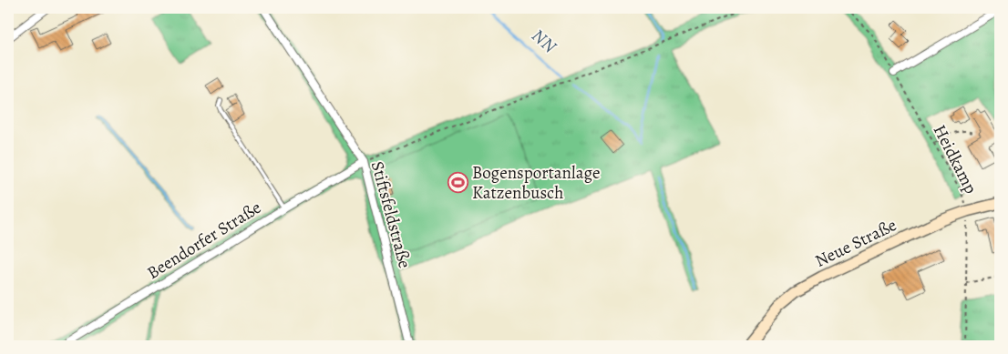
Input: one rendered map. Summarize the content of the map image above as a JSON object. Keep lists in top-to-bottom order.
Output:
{
  "streets": {
    "street": ["Stiftsfeldstraße", "Beendorfer Straße", "Neue Straße"],
    "path": ["Heidkamp"]
  },
  "crossings": [
    ["Heidkamp", "Neue Straße"],
    ["Stiftsfeldstraße", "Beendorfer Straße"]
  ],
  "water": ["NN"],
  "places": {
    "sports": ["Bogensportanlage Katzenbusch"]
  }
}
